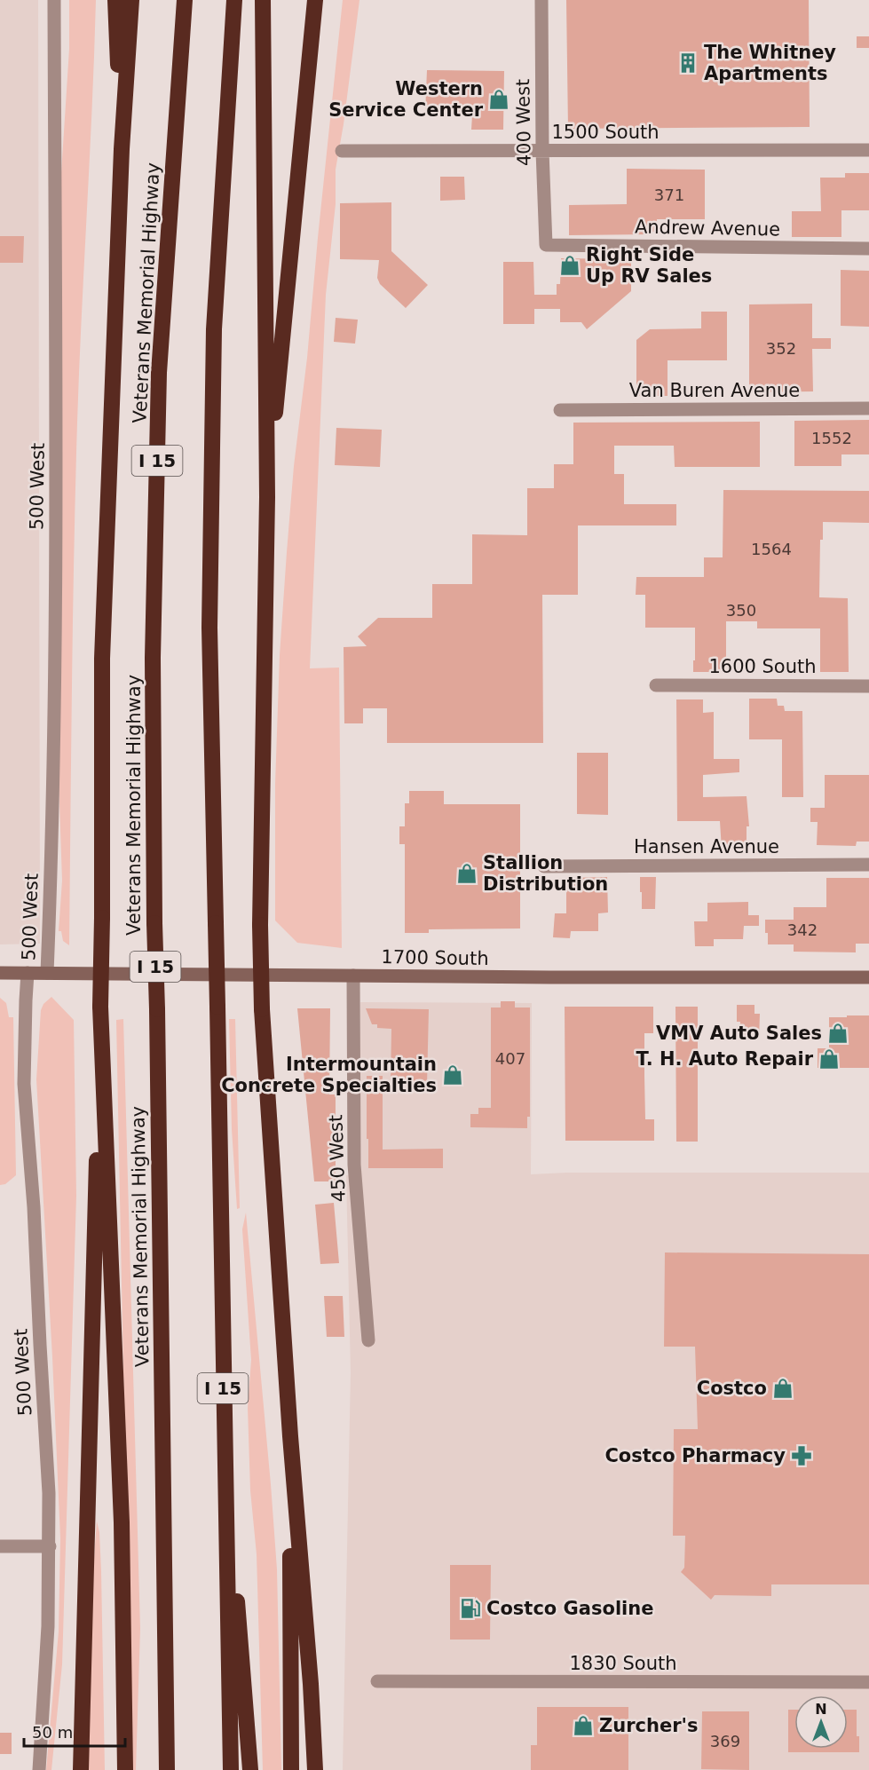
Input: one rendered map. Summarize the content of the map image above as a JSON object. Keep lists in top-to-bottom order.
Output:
{
  "streets": {
    "highway": ["Veterans Memorial Highway", "I 15"],
    "street": [
      "400 West",
      "1500 South",
      "Andrew Avenue",
      "Van Buren Avenue",
      "500 West",
      "1600 South",
      "Hansen Avenue",
      "1700 South",
      "450 West",
      "1830 South"
    ]
  },
  "crossings": [
    ["400 West", "1500 South"],
    ["400 West", "Andrew Avenue"],
    ["500 West", "1700 South"],
    ["1700 South", "450 West"]
  ],
  "places": {
    "building": ["The Whitney Apartments"],
    "shop": [
      "Western Service Center",
      "Right Side Up RV Sales",
      "Stallion Distribution",
      "VMV Auto Sales",
      "T. H. Auto Repair",
      "Intermountain Concrete Specialties",
      "Costco",
      "Zurcher's"
    ],
    "pharmacy": ["Costco Pharmacy"],
    "fuel station": ["Costco Gasoline"]
  },
  "house_numbers": [
    "371",
    "352",
    "1552",
    "1564",
    "350",
    "342",
    "407",
    "369"
  ],
  "scale_bar": "50 m",
  "north": "top"
}
